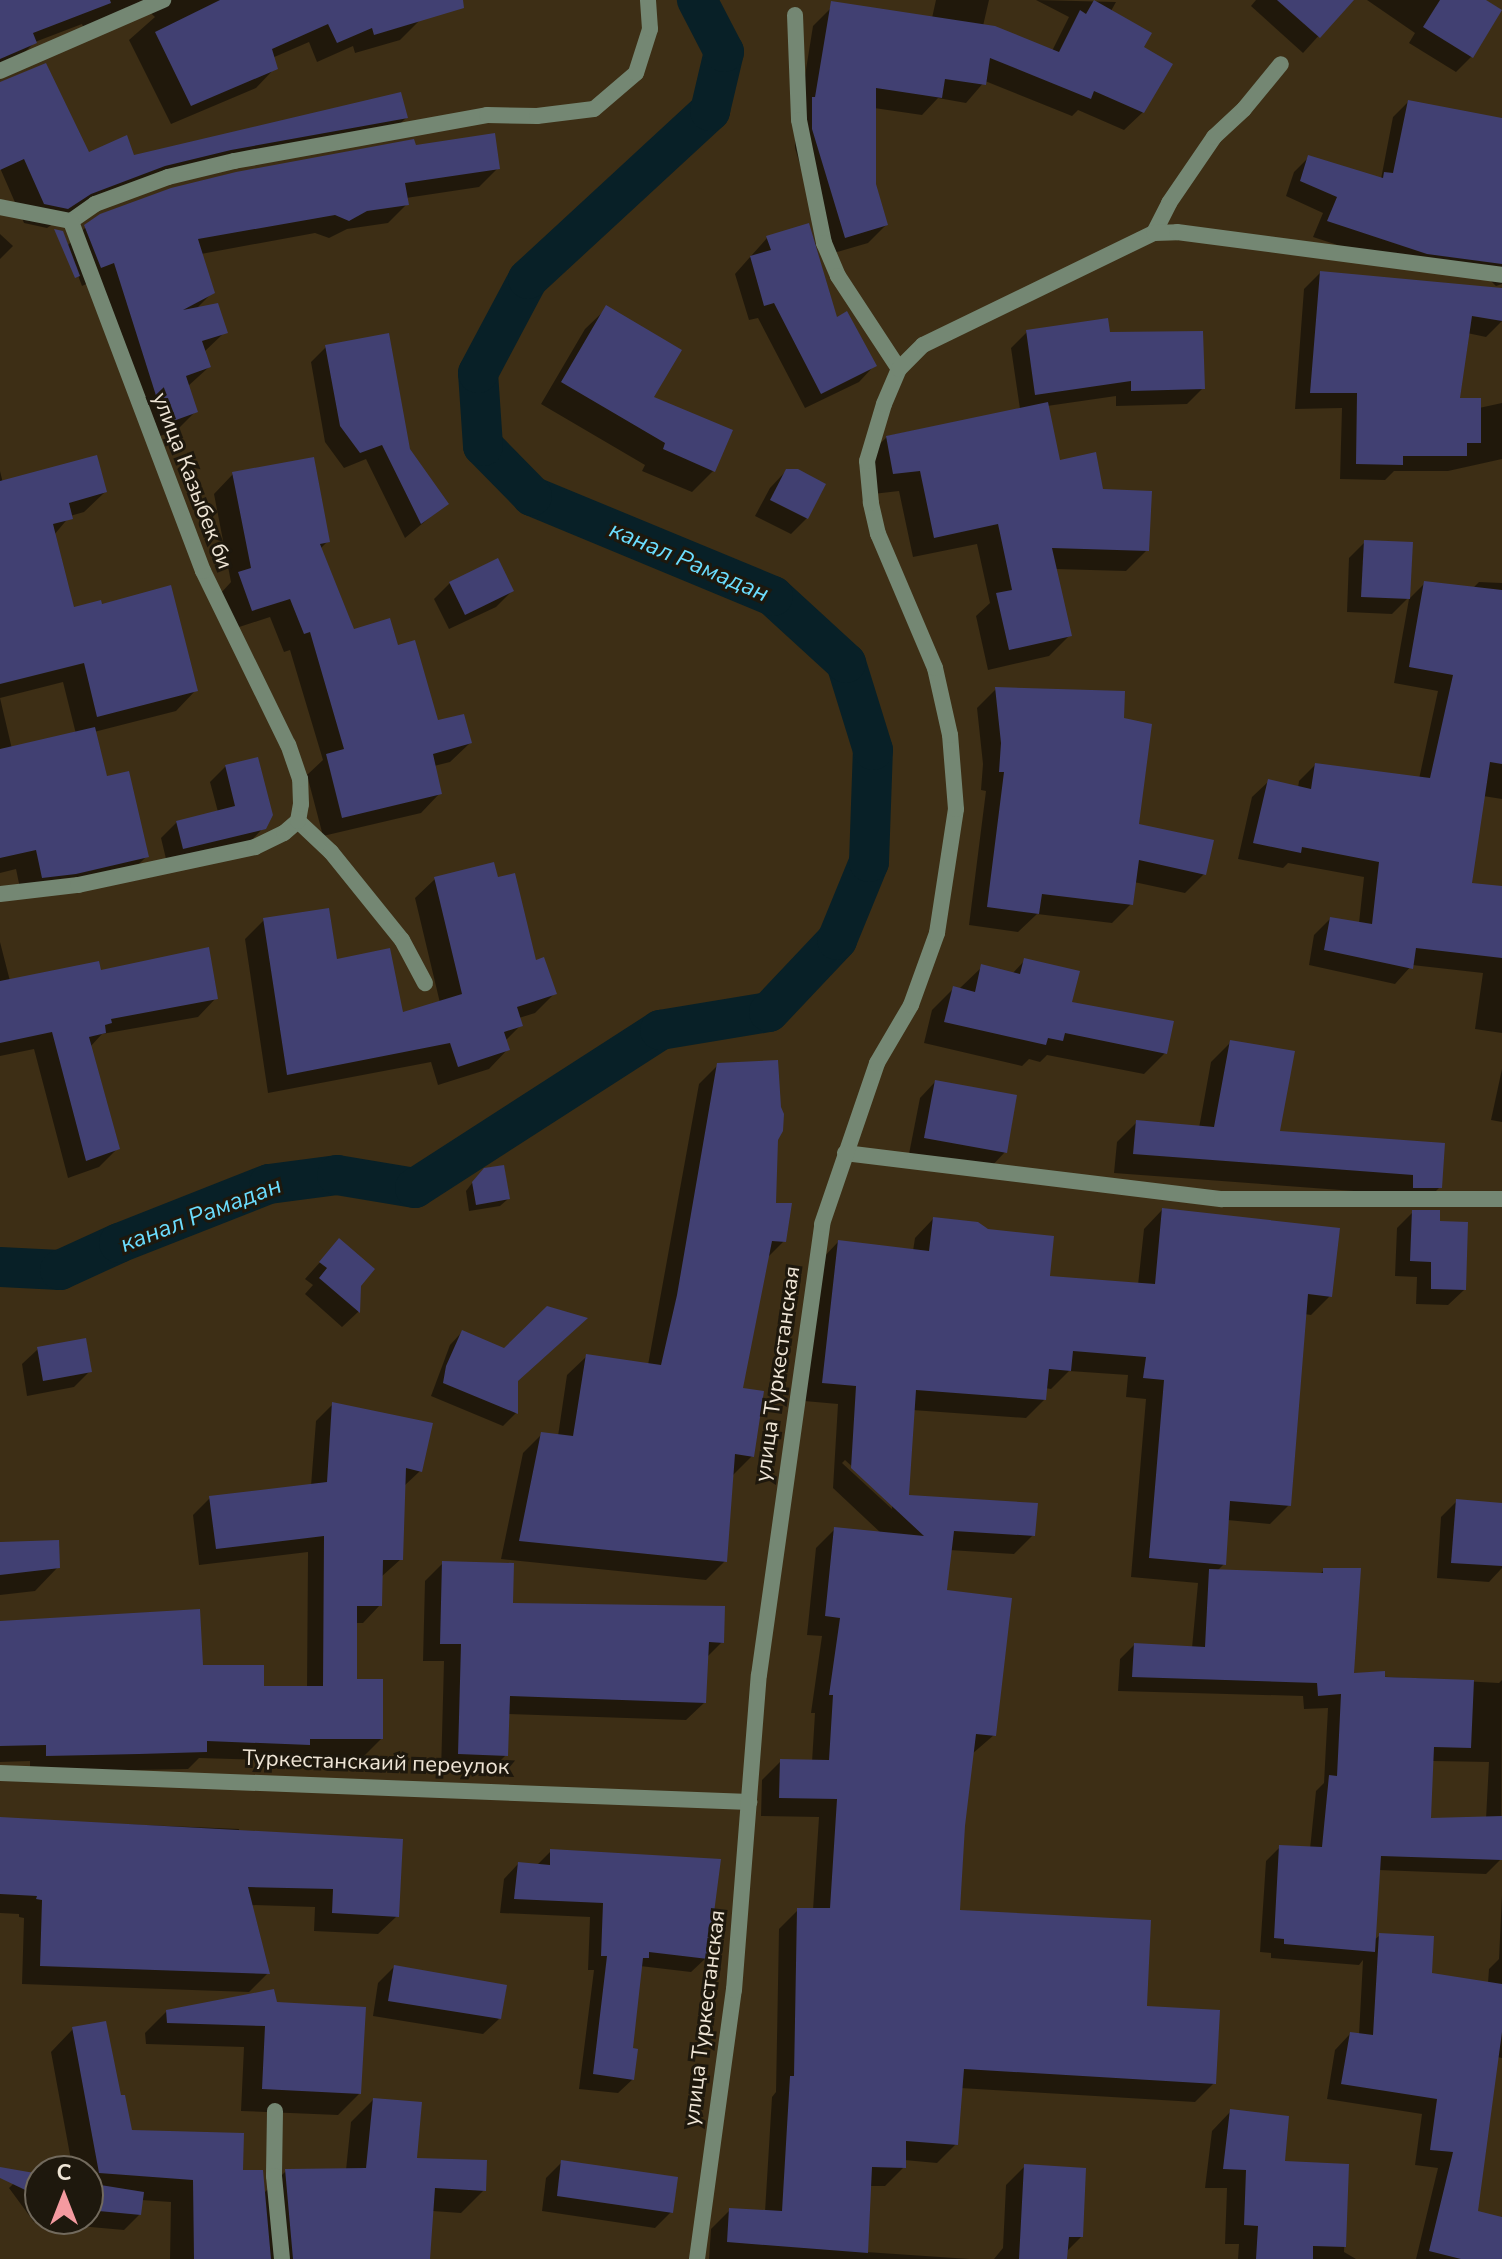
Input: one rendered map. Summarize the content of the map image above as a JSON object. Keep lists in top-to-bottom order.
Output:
{
  "streets": {
    "street": ["улица Казыбек би", "улица Туркестанская", "Туркестанскаий переулок"]
  },
  "crossings": [
    ["улица Туркестанская", "Туркестанскаий переулок"]
  ],
  "water": ["канал Рамадан"],
  "north": "top"
}
